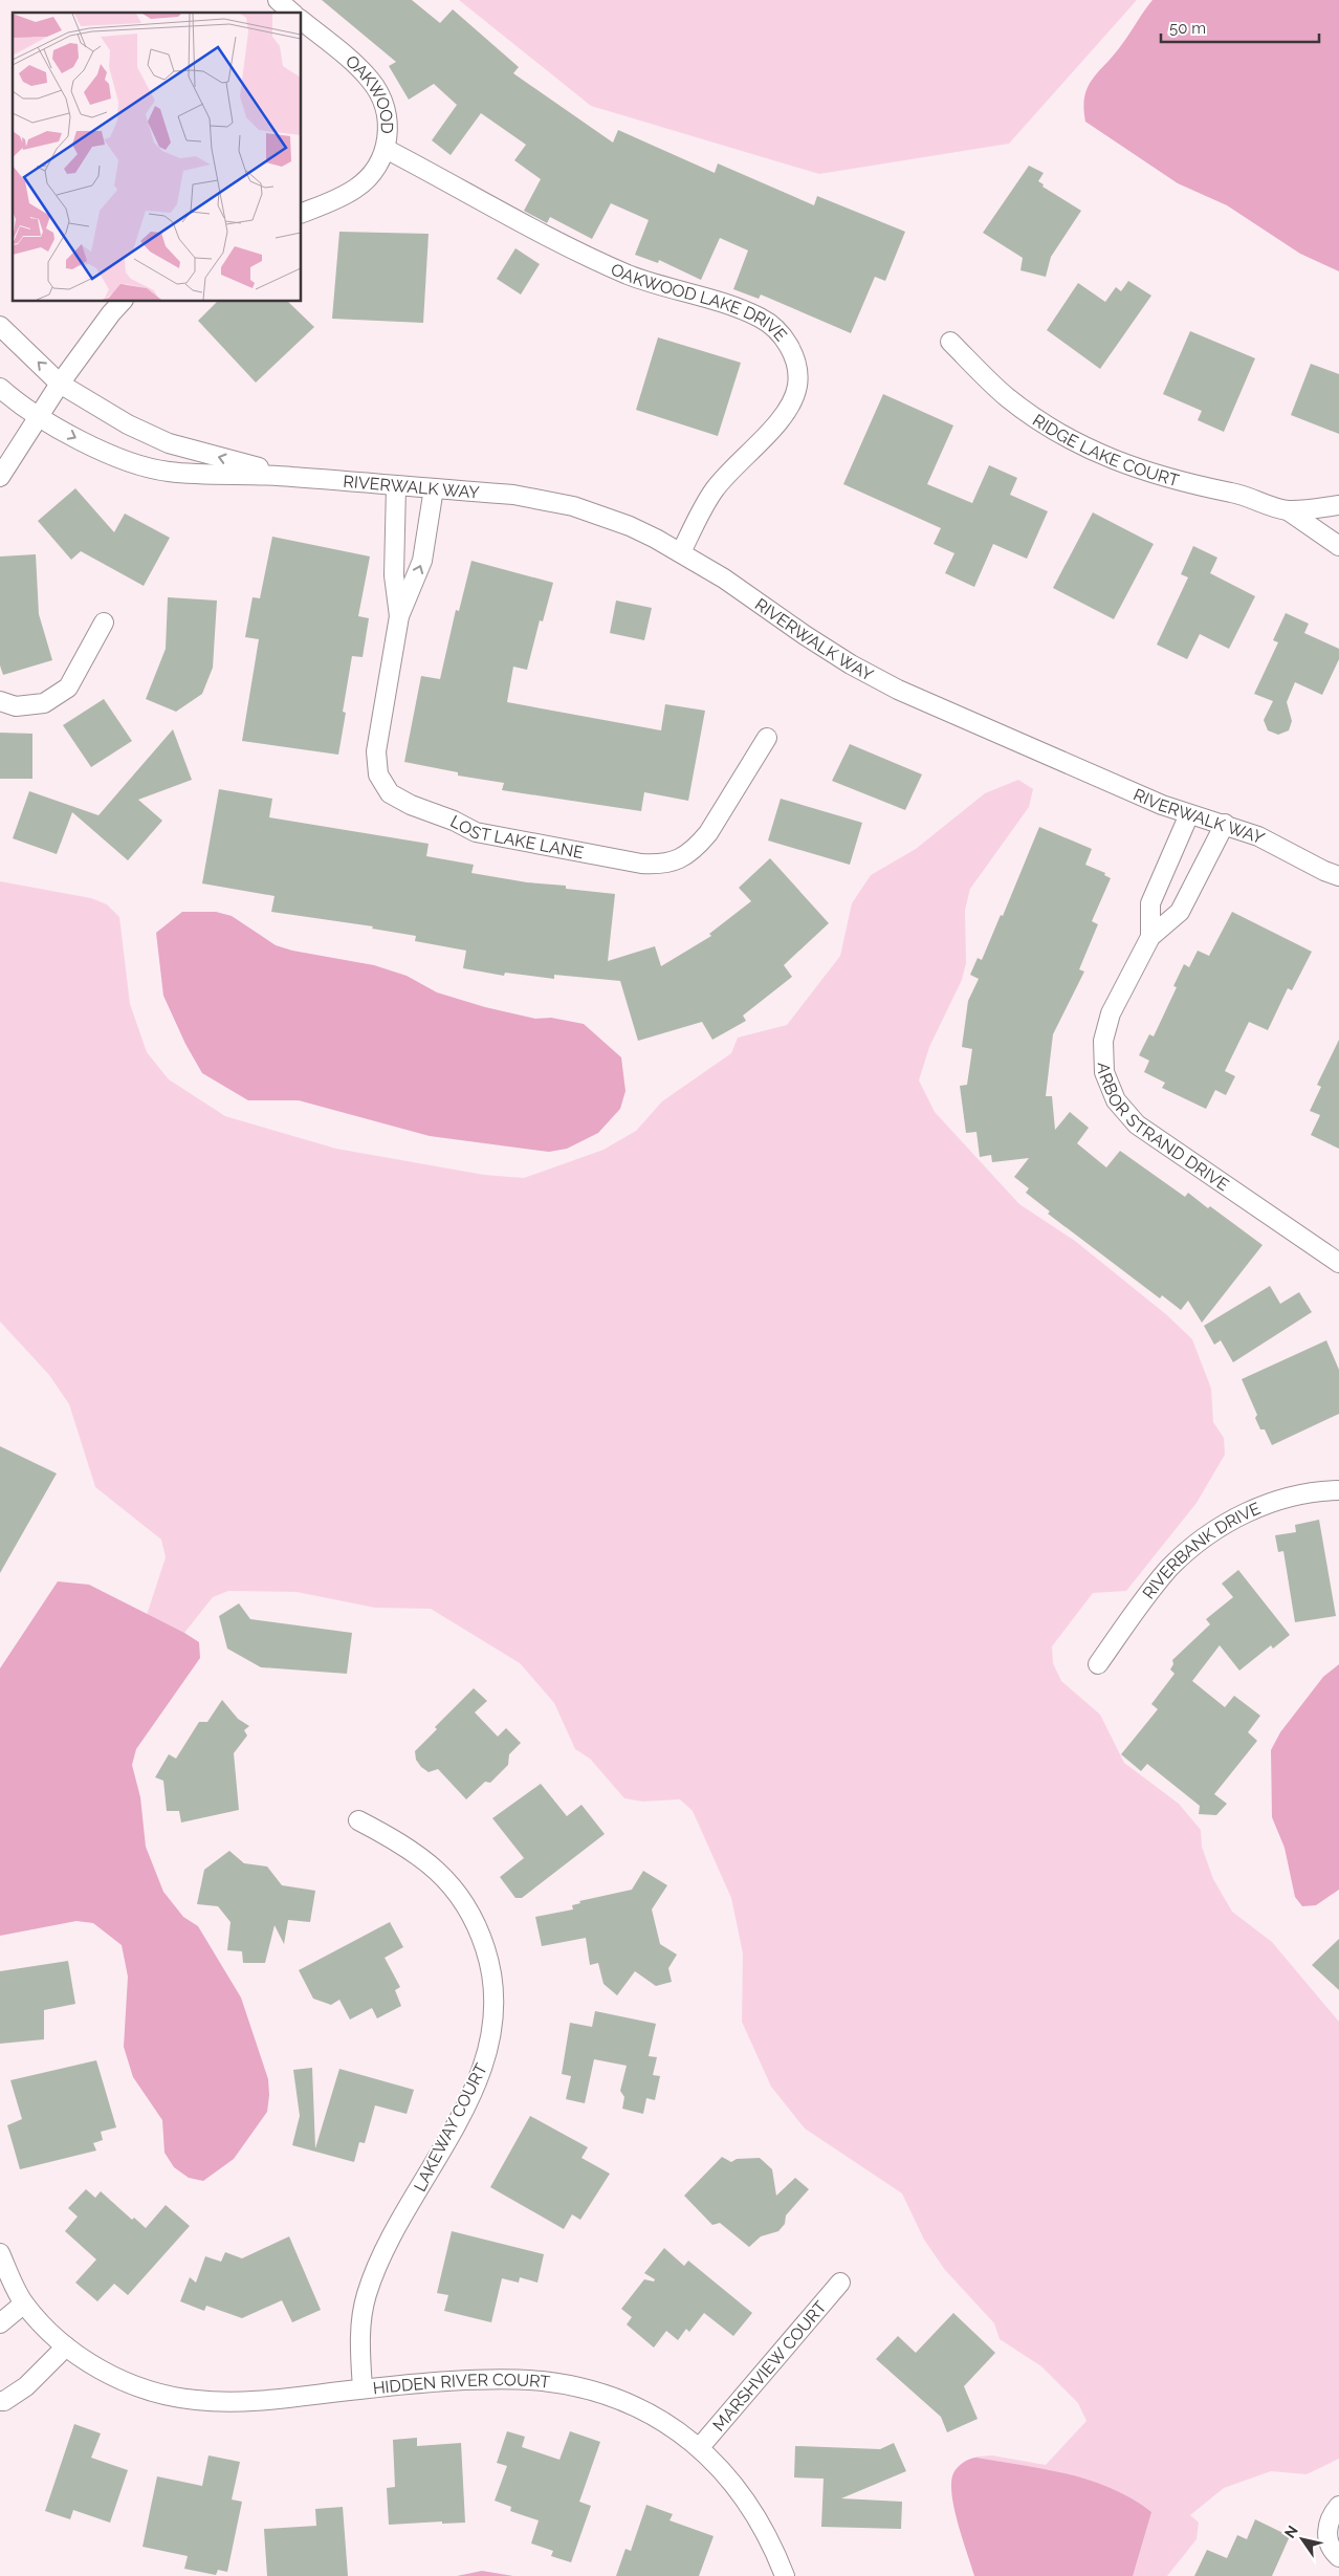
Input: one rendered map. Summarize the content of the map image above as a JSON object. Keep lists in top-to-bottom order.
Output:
{
  "streets": {
    "street": [
      "OAKWOOD",
      "OAKWOOD LAKE DRIVE",
      "RIDGE LAKE COURT",
      "RIVERWALK WAY",
      "LOST LAKE LANE",
      "ARBOR STRAND DRIVE",
      "RIVERBANK DRIVE",
      "LAKEWAY COURT",
      "MARSHVIEW COURT",
      "HIDDEN RIVER COURT"
    ]
  },
  "crossings": [
    ["OAKWOOD", "OAKWOOD LAKE DRIVE"],
    ["OAKWOOD LAKE DRIVE", "RIVERWALK WAY"],
    ["RIVERWALK WAY", "LOST LAKE LANE"],
    ["RIVERWALK WAY", "ARBOR STRAND DRIVE"],
    ["LAKEWAY COURT", "HIDDEN RIVER COURT"],
    ["MARSHVIEW COURT", "HIDDEN RIVER COURT"]
  ],
  "scale_bar": "50 m",
  "north": "top left"
}
